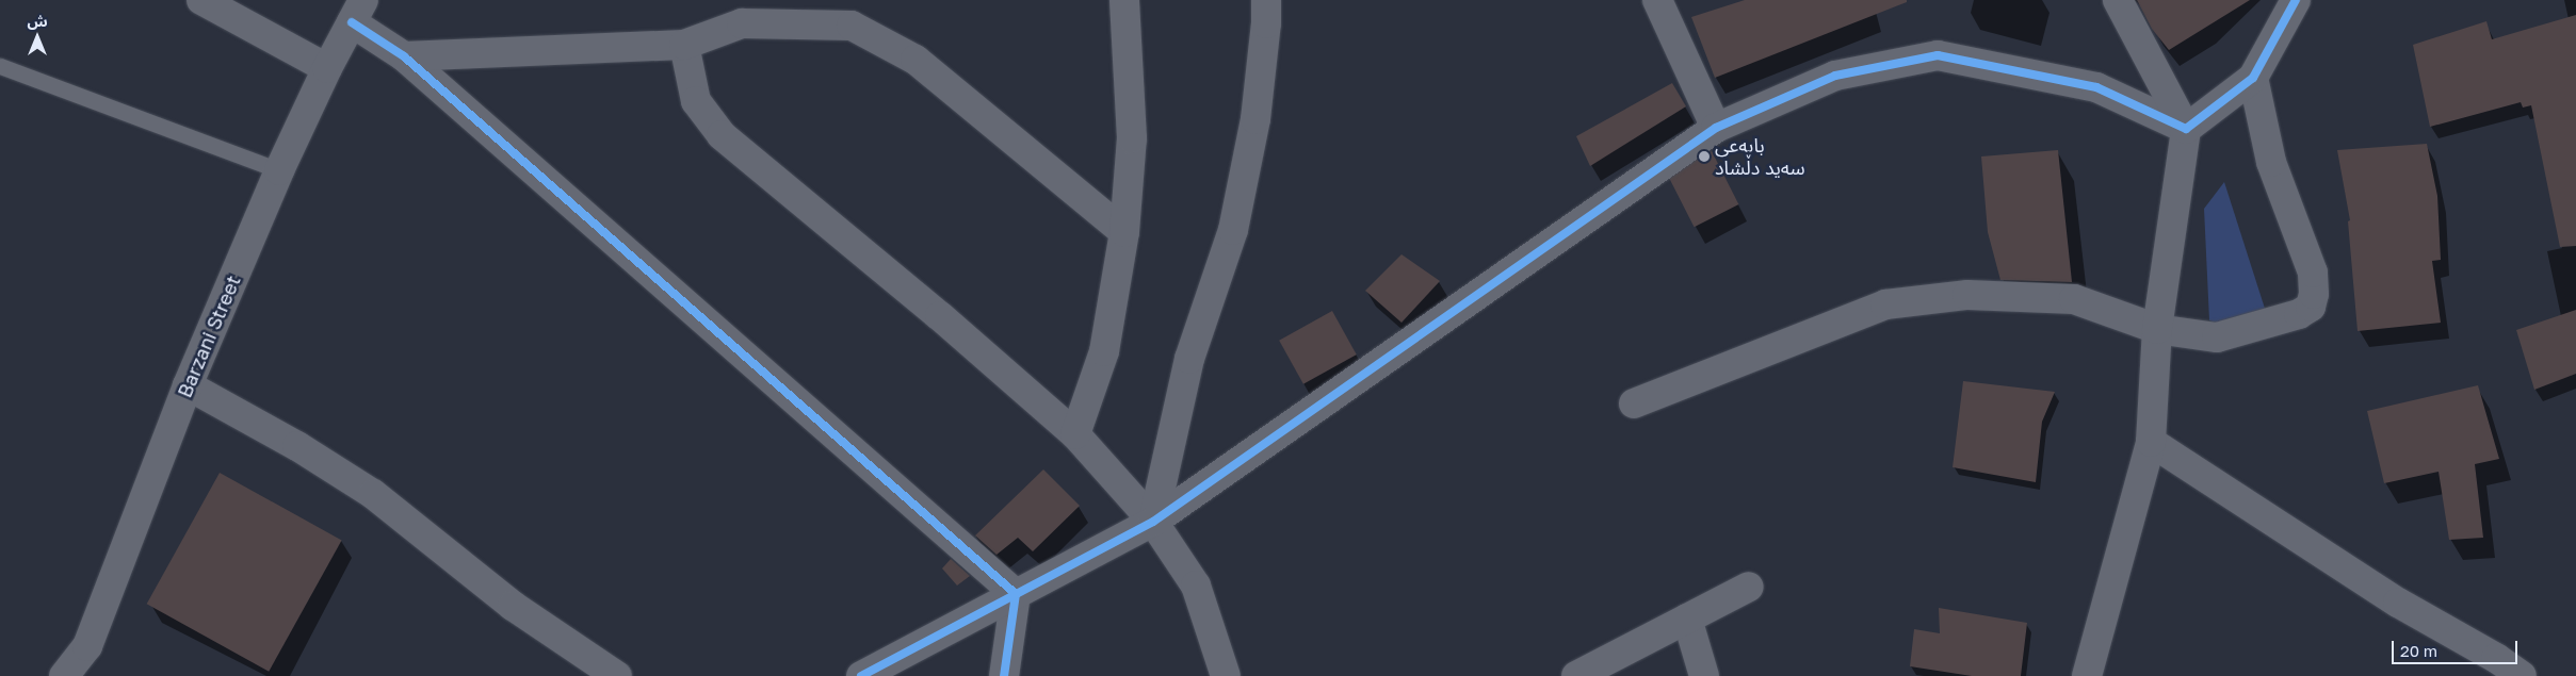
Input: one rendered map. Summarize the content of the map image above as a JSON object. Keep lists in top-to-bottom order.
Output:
{
  "streets": {
    "street": ["Barzani Street"]
  },
  "places": ["بایەعی سەید دڵشاد"],
  "scale_bar": "20 m",
  "north": "top"
}
